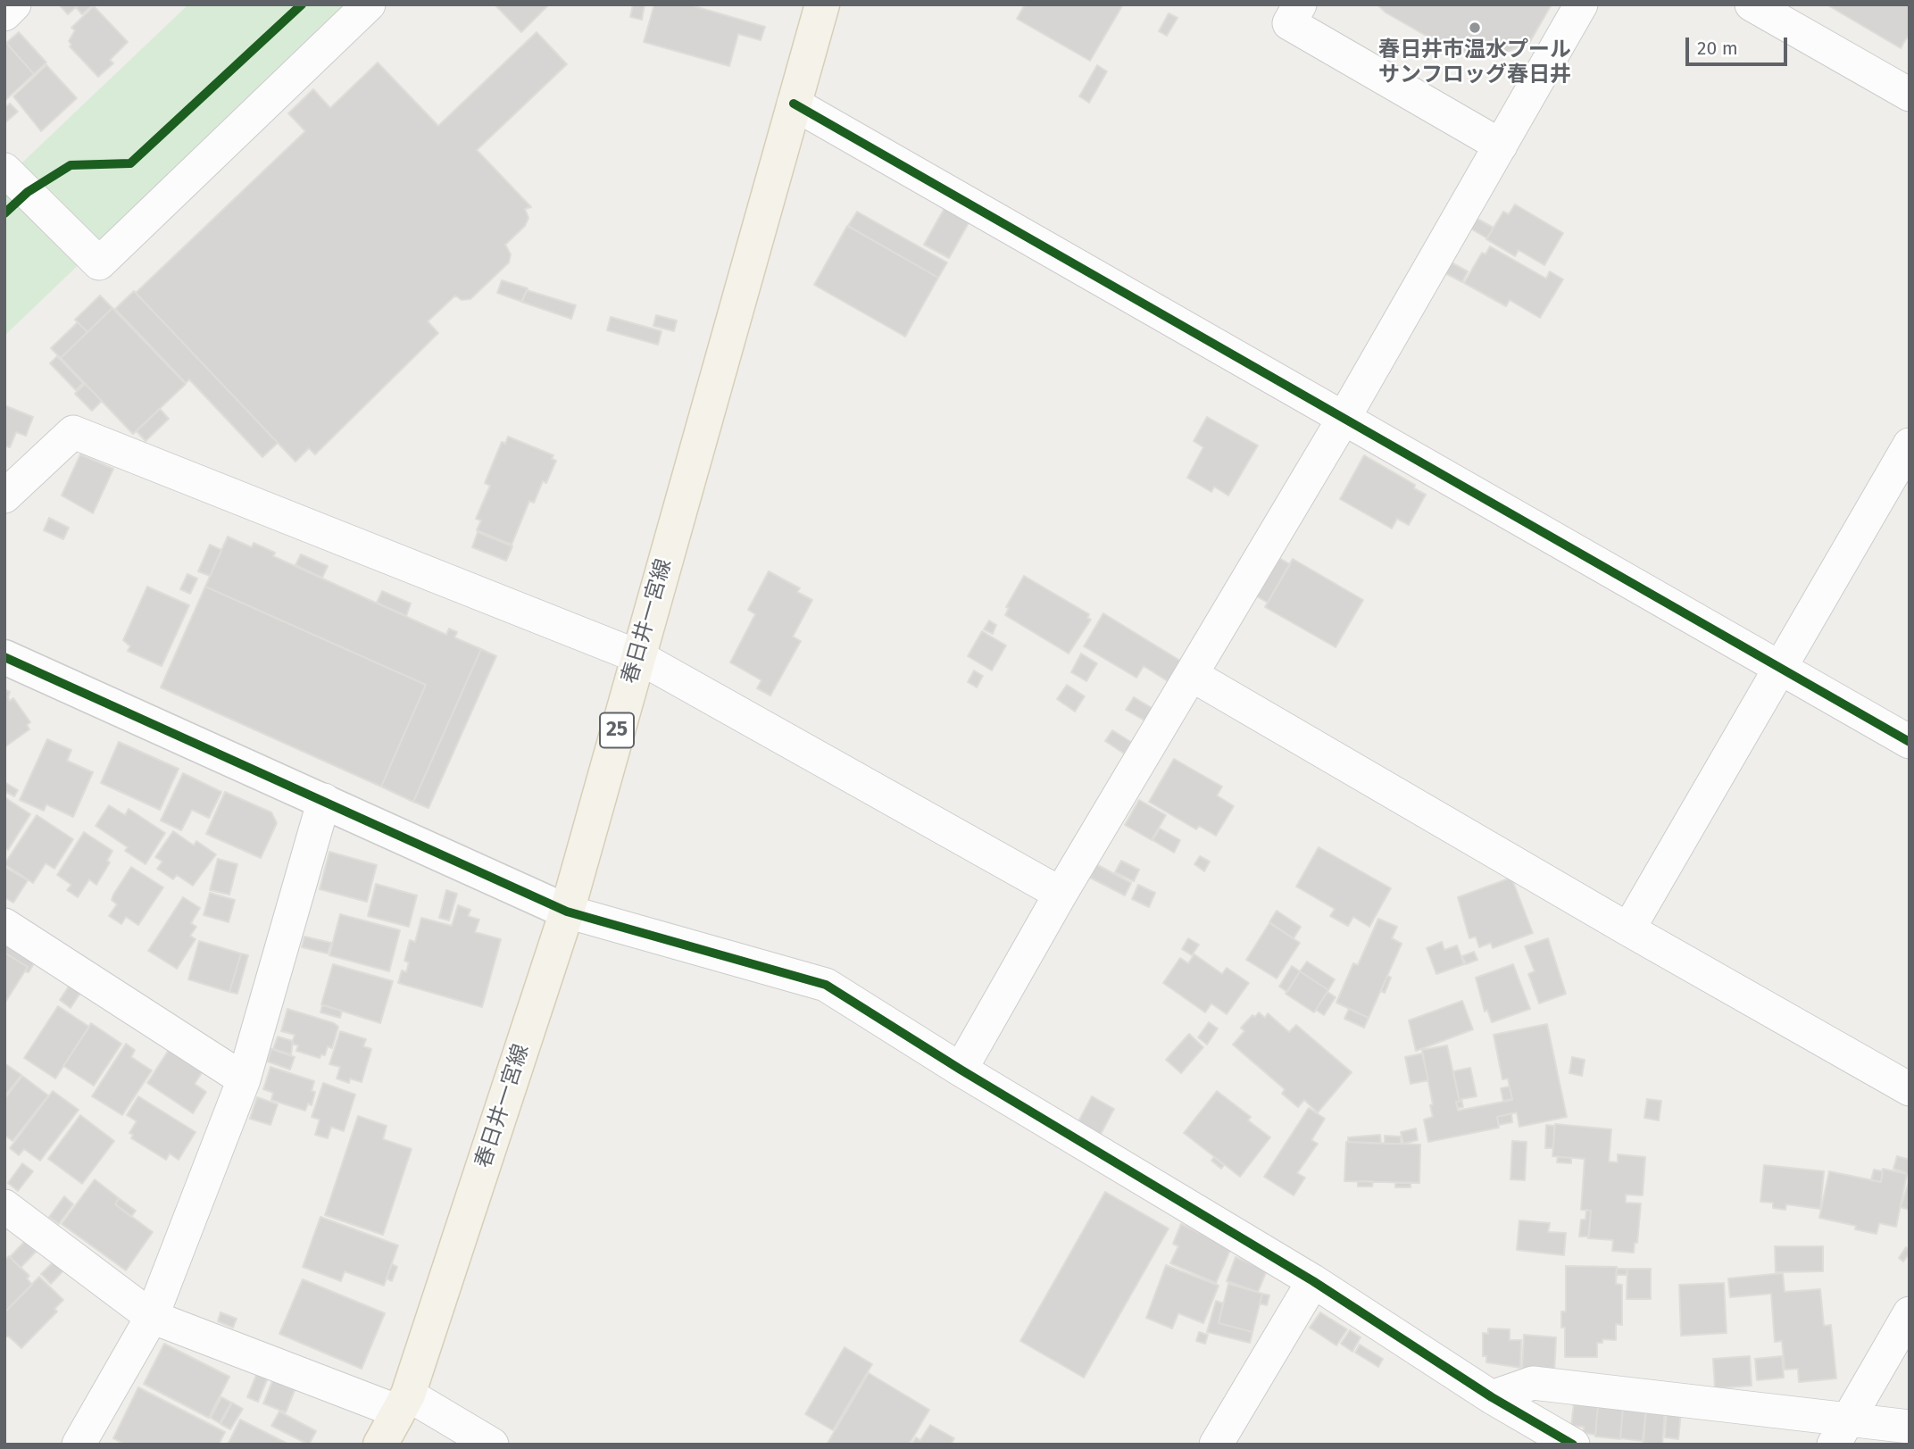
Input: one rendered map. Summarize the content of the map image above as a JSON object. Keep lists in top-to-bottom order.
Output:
{
  "streets": {
    "main road": ["春日井一宮線", "25"]
  },
  "places": ["春日井市温水プール サンフロッグ春日井"],
  "scale_bar": "20 m"
}
